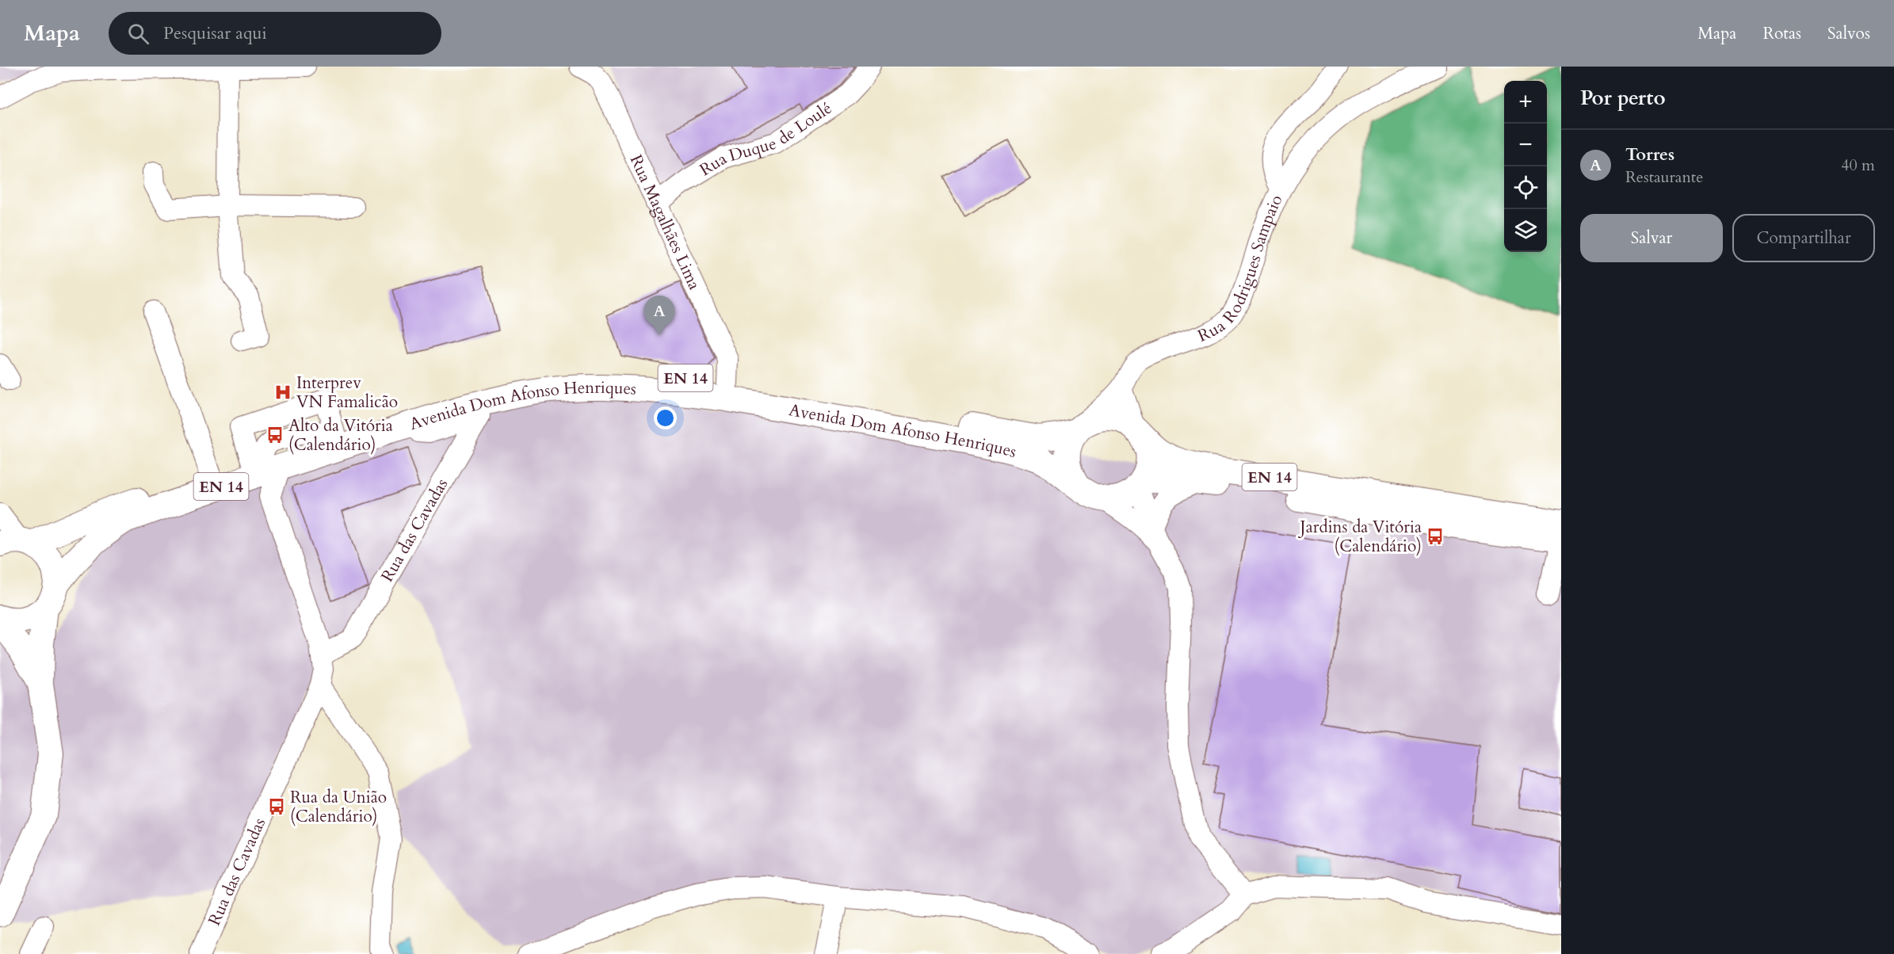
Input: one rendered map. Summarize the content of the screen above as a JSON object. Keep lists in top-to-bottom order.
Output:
{
  "streets": {
    "main road": ["EN 14", "Avenida Dom Afonso Henriques"],
    "street": [
      "Rua Duque de Loulé",
      "Rua Magalhães Lima",
      "Rua Rodrigues Sampaio",
      "Rua das Cavadas"
    ]
  },
  "crossings": [
    ["Rua Duque de Loulé", "Rua Magalhães Lima"],
    ["Rua Magalhães Lima", "Avenida Dom Afonso Henriques"],
    ["Rua Rodrigues Sampaio", "EN 14"],
    ["Rua Rodrigues Sampaio", "Avenida Dom Afonso Henriques"],
    ["EN 14", "Avenida Dom Afonso Henriques"],
    ["Avenida Dom Afonso Henriques", "Rua das Cavadas"]
  ],
  "places": {
    "hospital": ["Interprev VN Famalicão"],
    "bus stop": ["Alto da Vitória (Calendário)", "Jardins da Vitória (Calendário)", "Rua da União (Calendário)"]
  },
  "page": {
    "header": "Mapa",
    "search": "Pesquisar aqui",
    "nav": ["Mapa", "Rotas", "Salvos"],
    "heading": "Por perto",
    "map_buttons": ["+", "−"],
    "list": [
      {
        "mark": "A",
        "name": "Torres",
        "note": "Restaurante",
        "value": "40 m"
      }
    ],
    "buttons": ["Salvar", "Compartilhar"],
    "pins": "A"
  }
}
